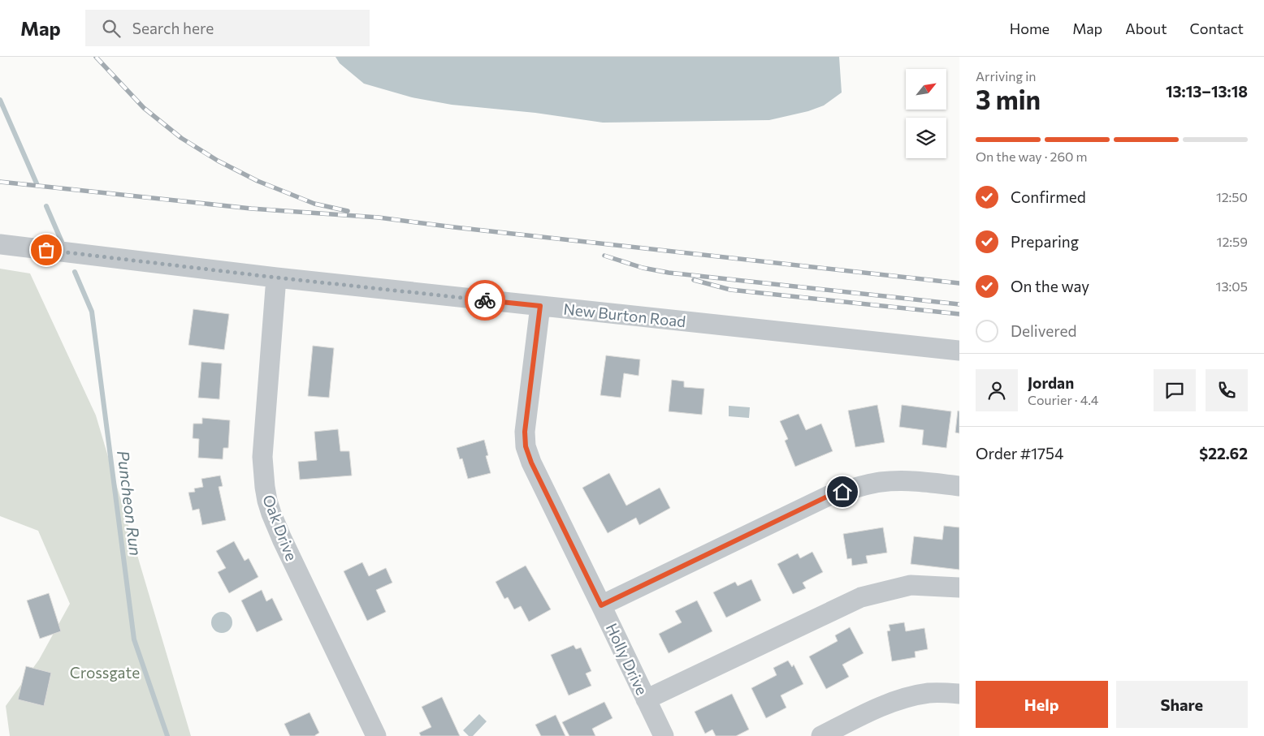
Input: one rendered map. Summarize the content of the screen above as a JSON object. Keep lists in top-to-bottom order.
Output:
{
  "streets": {
    "street": ["New Burton Road", "Oak Drive", "Holly Drive"]
  },
  "crossings": [
    ["New Burton Road", "Oak Drive"],
    ["New Burton Road", "Holly Drive"]
  ],
  "water": ["Puncheon Run"],
  "parks": ["Crossgate"],
  "north": "top right",
  "page": {
    "header": "Map",
    "search": "Search here",
    "nav": [
      "Home",
      "Map",
      "About",
      "Contact"
    ],
    "heading": ["3 min", "Arriving in", "13:13–13:18"],
    "panel": [
      "Jordan",
      "Courier · 4.4",
      "Order #1754",
      "$22.62"
    ],
    "bar": "On the way · 260 m",
    "list": [
      ["Confirmed", "12:50"],
      ["Preparing", "12:59"],
      ["On the way", "13:05"],
      "Delivered"
    ],
    "buttons": ["Help", "Share"]
  }
}
